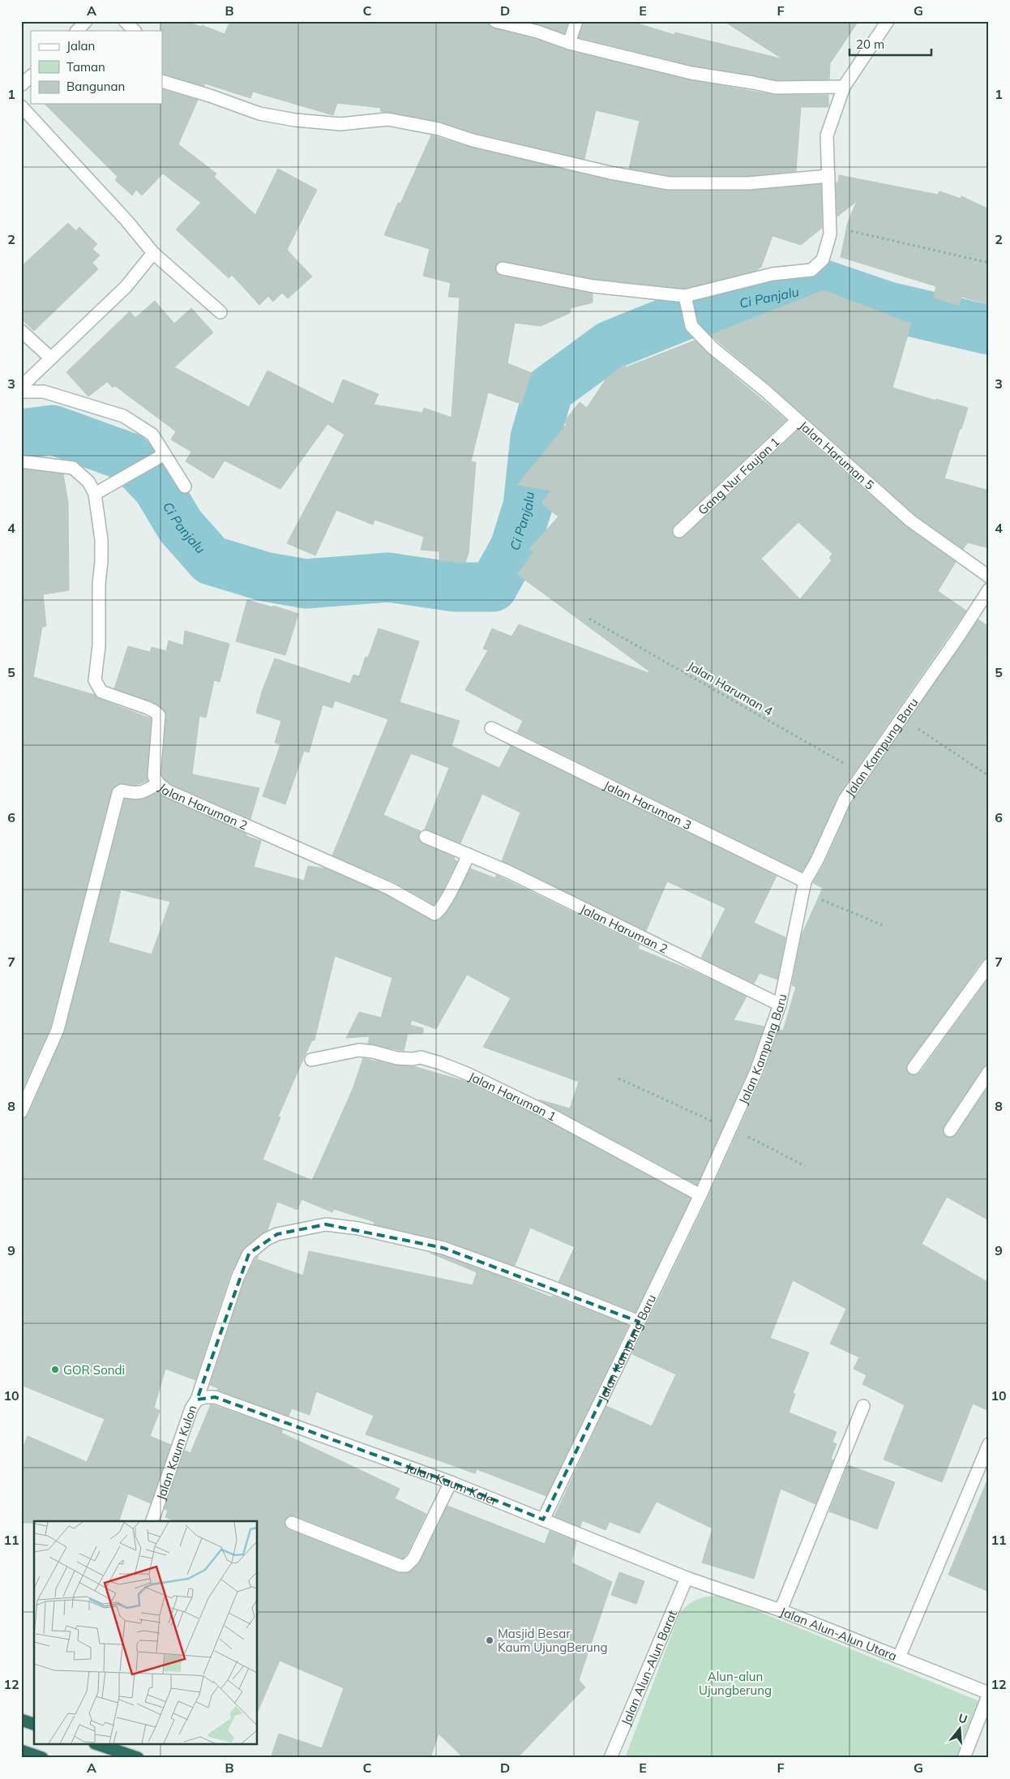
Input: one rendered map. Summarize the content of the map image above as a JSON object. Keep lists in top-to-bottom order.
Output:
{
  "streets": {
    "street": [
      "Jalan Haruman 5",
      "Gang Nur Faujan 1",
      "Jalan Kampung Baru",
      "Jalan Haruman 2",
      "Jalan Haruman 3",
      "Jalan Haruman 1",
      "Jalan Kaum Kulon",
      "Jalan Kaum Kaler",
      "Jalan Alun-Alun Utara",
      "Jalan Alun-Alun Barat"
    ],
    "path": ["Jalan Haruman 4"]
  },
  "crossings": [
    ["Jalan Haruman 5", "Gang Nur Faujan 1"],
    ["Jalan Haruman 4", "Jalan Kampung Baru"],
    ["Jalan Kampung Baru", "Jalan Haruman 2"],
    ["Jalan Kampung Baru", "Jalan Haruman 3"],
    ["Jalan Kampung Baru", "Jalan Haruman 1"],
    ["Jalan Kampung Baru", "Jalan Kaum Kaler"],
    ["Jalan Kaum Kulon", "Jalan Kaum Kaler"],
    ["Jalan Kaum Kaler", "Jalan Alun-Alun Utara"],
    ["Jalan Kaum Kaler", "Jalan Alun-Alun Barat"],
    ["Jalan Alun-Alun Utara", "Jalan Alun-Alun Barat"]
  ],
  "water": ["Ci Panjalu"],
  "parks": ["Alun-alun Ujungberung"],
  "places": ["GOR Sondi", "Masjid Besar Kaum UjungBerung"],
  "legend": ["Jalan", "Taman", "Bangunan"],
  "scale_bar": "20 m",
  "north": "top",
  "grid": {
    "columns": [
      "A",
      "B",
      "C",
      "D",
      "E",
      "F",
      "G"
    ],
    "rows": [
      "1",
      "2",
      "3",
      "4",
      "5",
      "6",
      "7",
      "8",
      "9",
      "10",
      "11",
      "12"
    ]
  }
}
